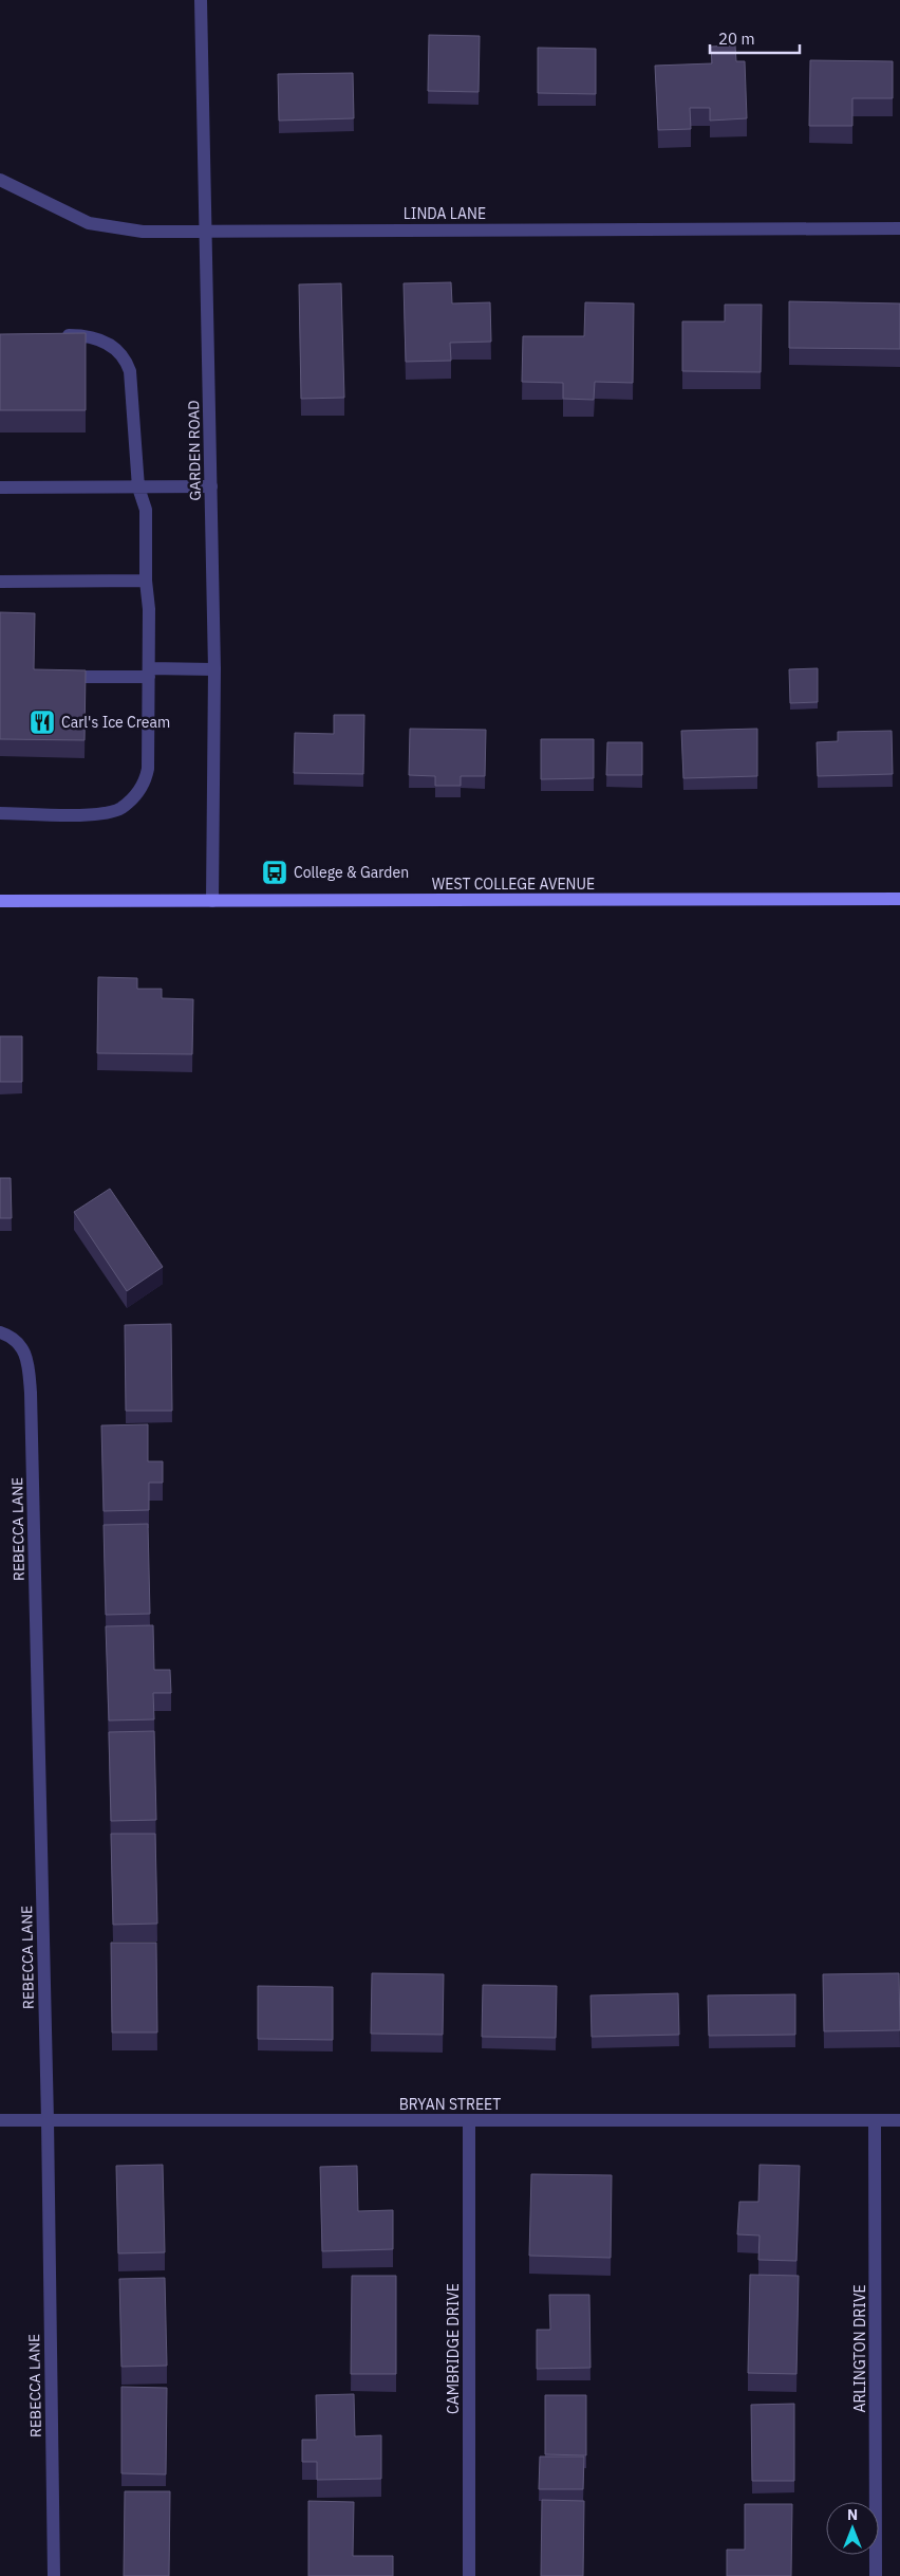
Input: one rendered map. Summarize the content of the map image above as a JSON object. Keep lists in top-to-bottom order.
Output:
{
  "streets": {
    "main road": ["WEST COLLEGE AVENUE"],
    "street": [
      "LINDA LANE",
      "GARDEN ROAD",
      "REBECCA LANE",
      "BRYAN STREET",
      "CAMBRIDGE DRIVE",
      "ARLINGTON DRIVE"
    ]
  },
  "crossings": [
    ["LINDA LANE", "GARDEN ROAD"],
    ["GARDEN ROAD", "WEST COLLEGE AVENUE"],
    ["REBECCA LANE", "BRYAN STREET"],
    ["BRYAN STREET", "CAMBRIDGE DRIVE"],
    ["BRYAN STREET", "ARLINGTON DRIVE"]
  ],
  "places": {
    "restaurant": ["Carl's Ice Cream"],
    "bus stop": ["College & Garden"]
  },
  "scale_bar": "20 m",
  "north": "top"
}
